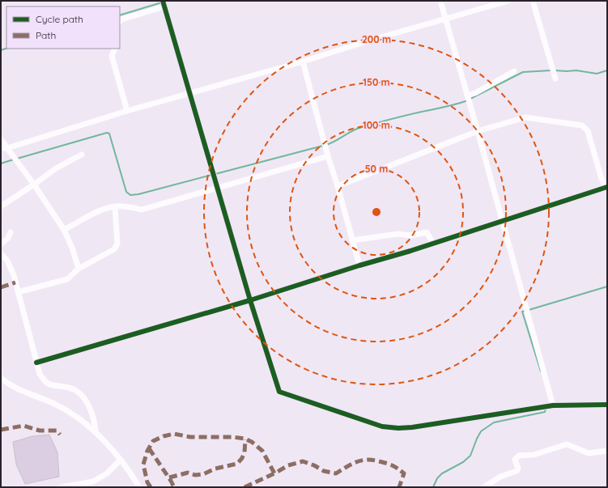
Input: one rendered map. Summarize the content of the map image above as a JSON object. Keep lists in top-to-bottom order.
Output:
{
  "legend": ["Cycle path", "Path"],
  "rings": [
    "200 m",
    "150 m",
    "100 m",
    "50 m"
  ]
}
